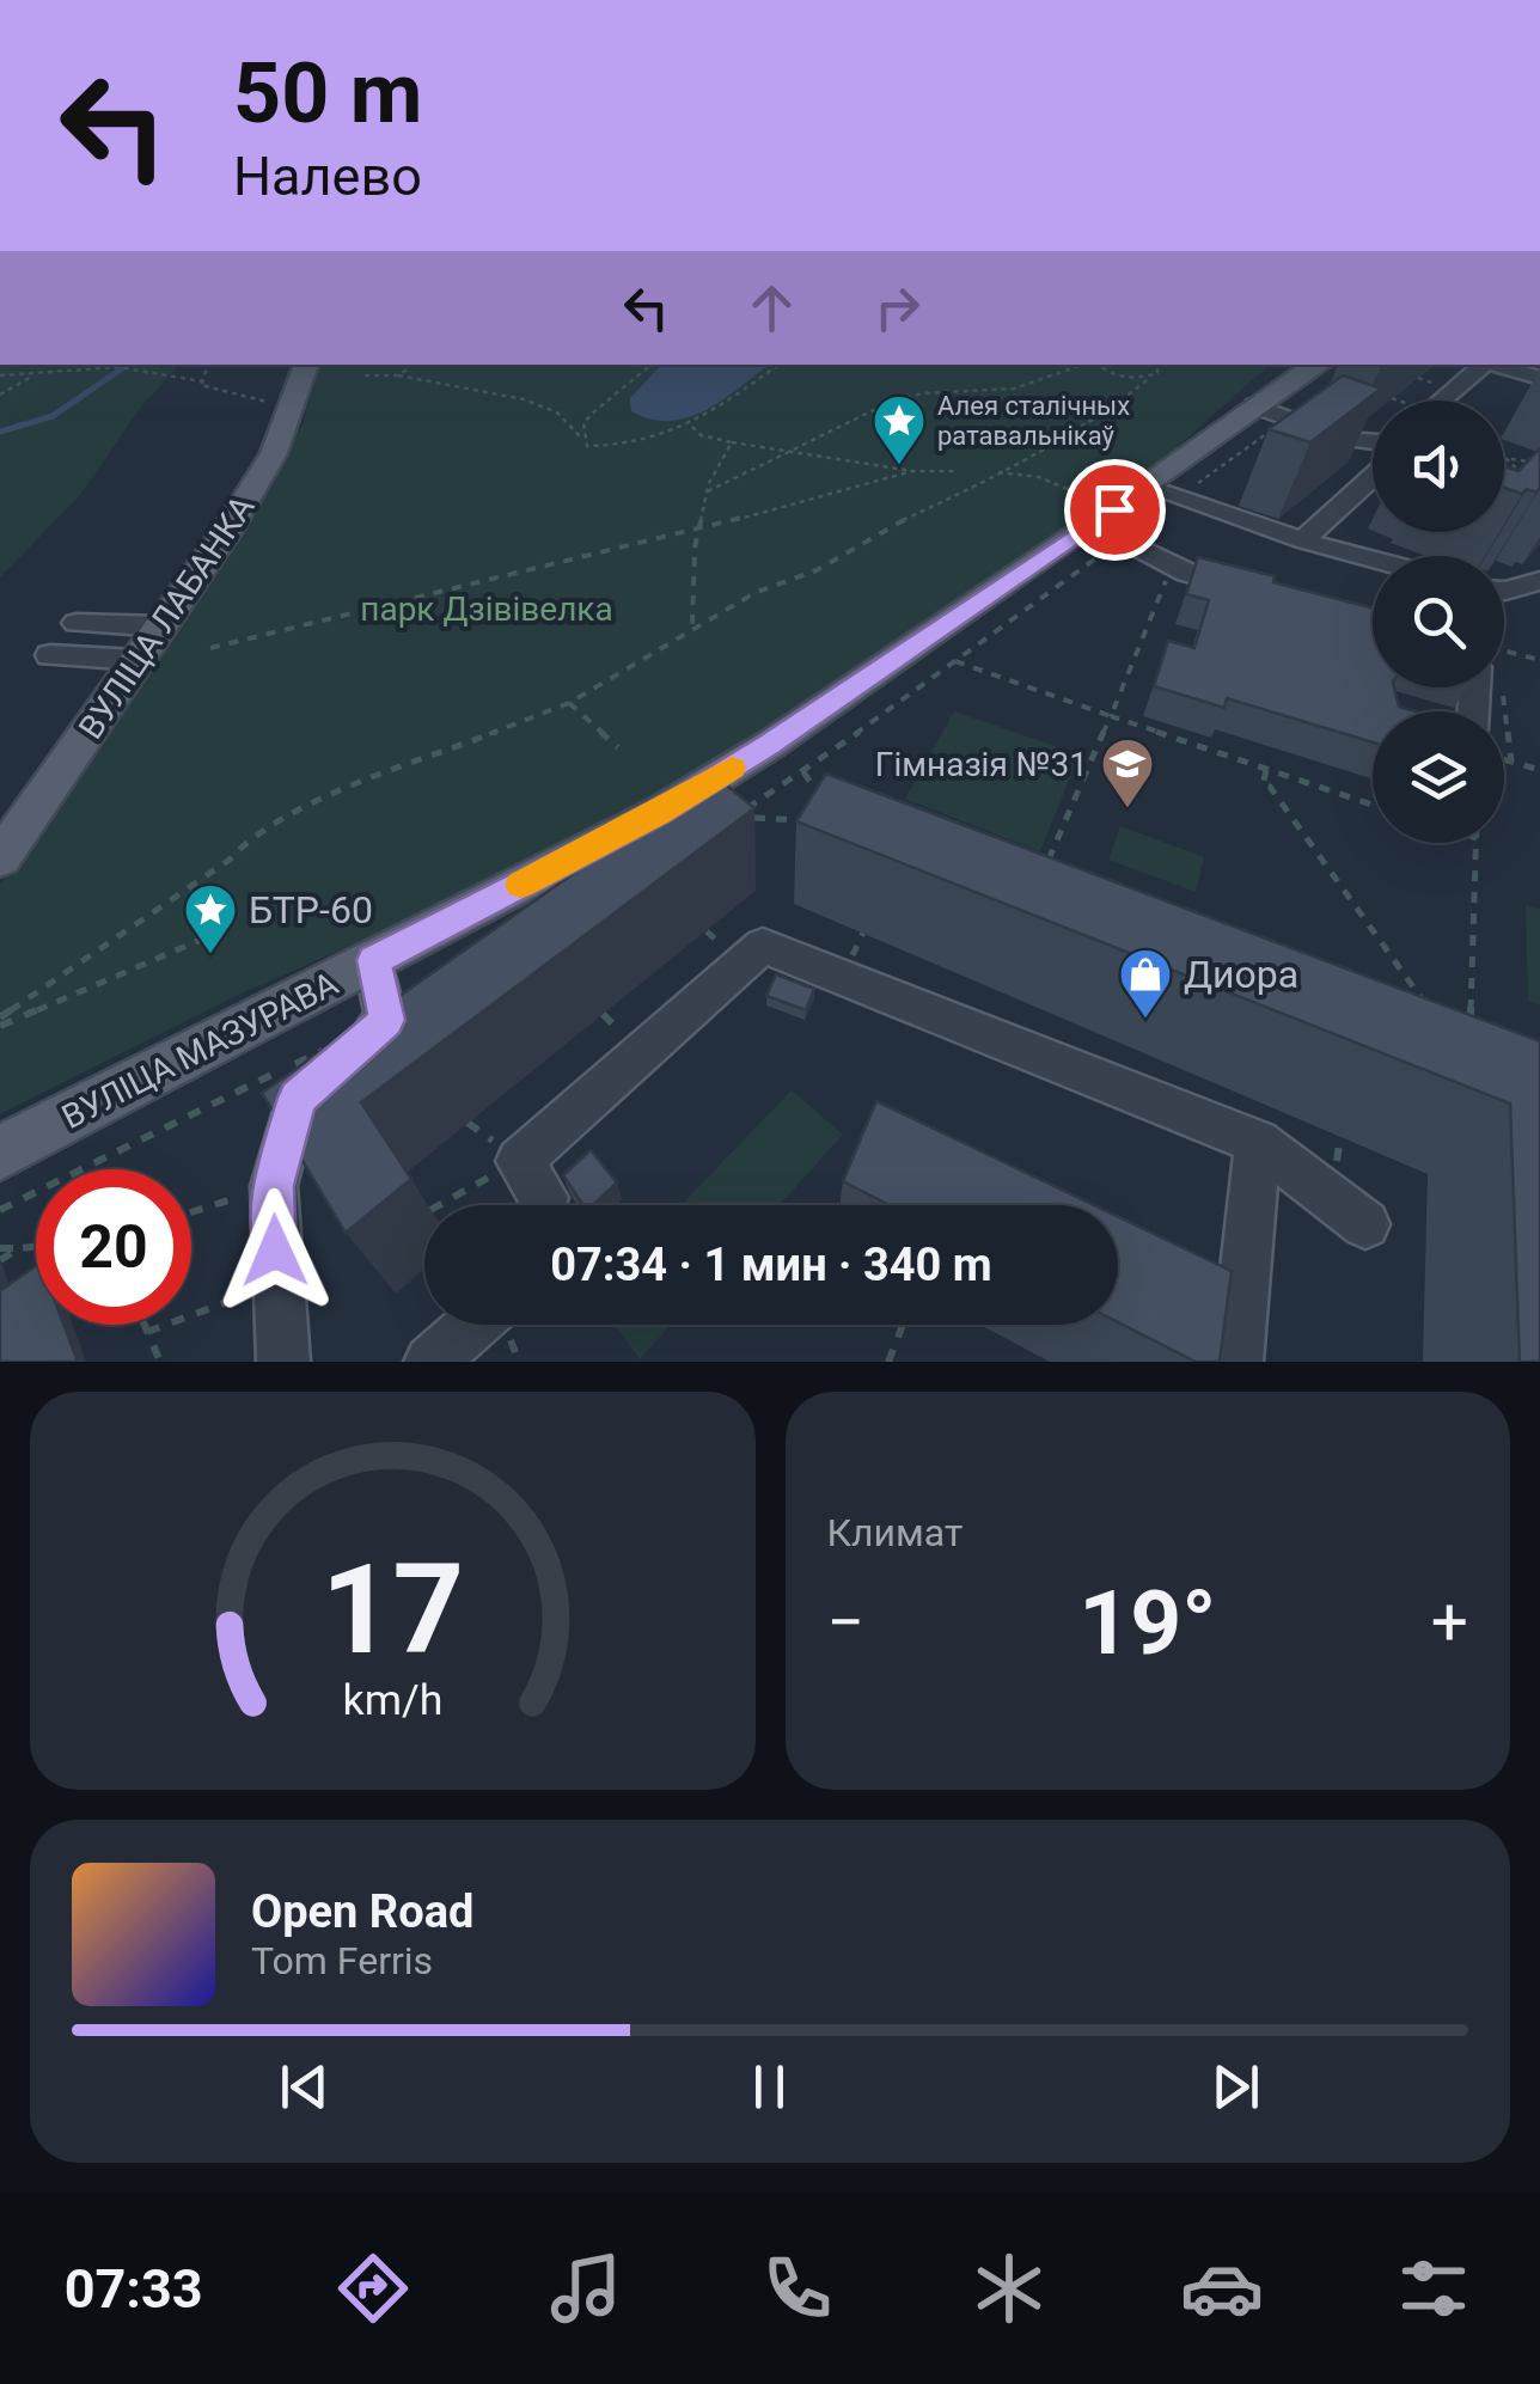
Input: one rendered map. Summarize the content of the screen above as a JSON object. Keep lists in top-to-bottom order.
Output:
{
  "streets": {
    "main road": ["ВУЛІЦА ЛАБАНКА", "ВУЛІЦА МАЗУРАВА"]
  },
  "parks": ["парк Дзівівелка"],
  "places": {
    "place": ["Алея сталічных ратавальнікаў", "БТР-60"],
    "school or university": ["Гімназія №31"],
    "shop": ["Диора"]
  },
  "page": {
    "turn": ["50 m", "Налево"],
    "limit": "20",
    "trip": "07:34 · 1 мин · 340 m",
    "tile": "Климат",
    "heat": ["−", "19°", "+"],
    "song": ["Open Road", "Tom Ferris"],
    "tabs": "07:33",
    "gauge": ["17", "km/h"]
  }
}
